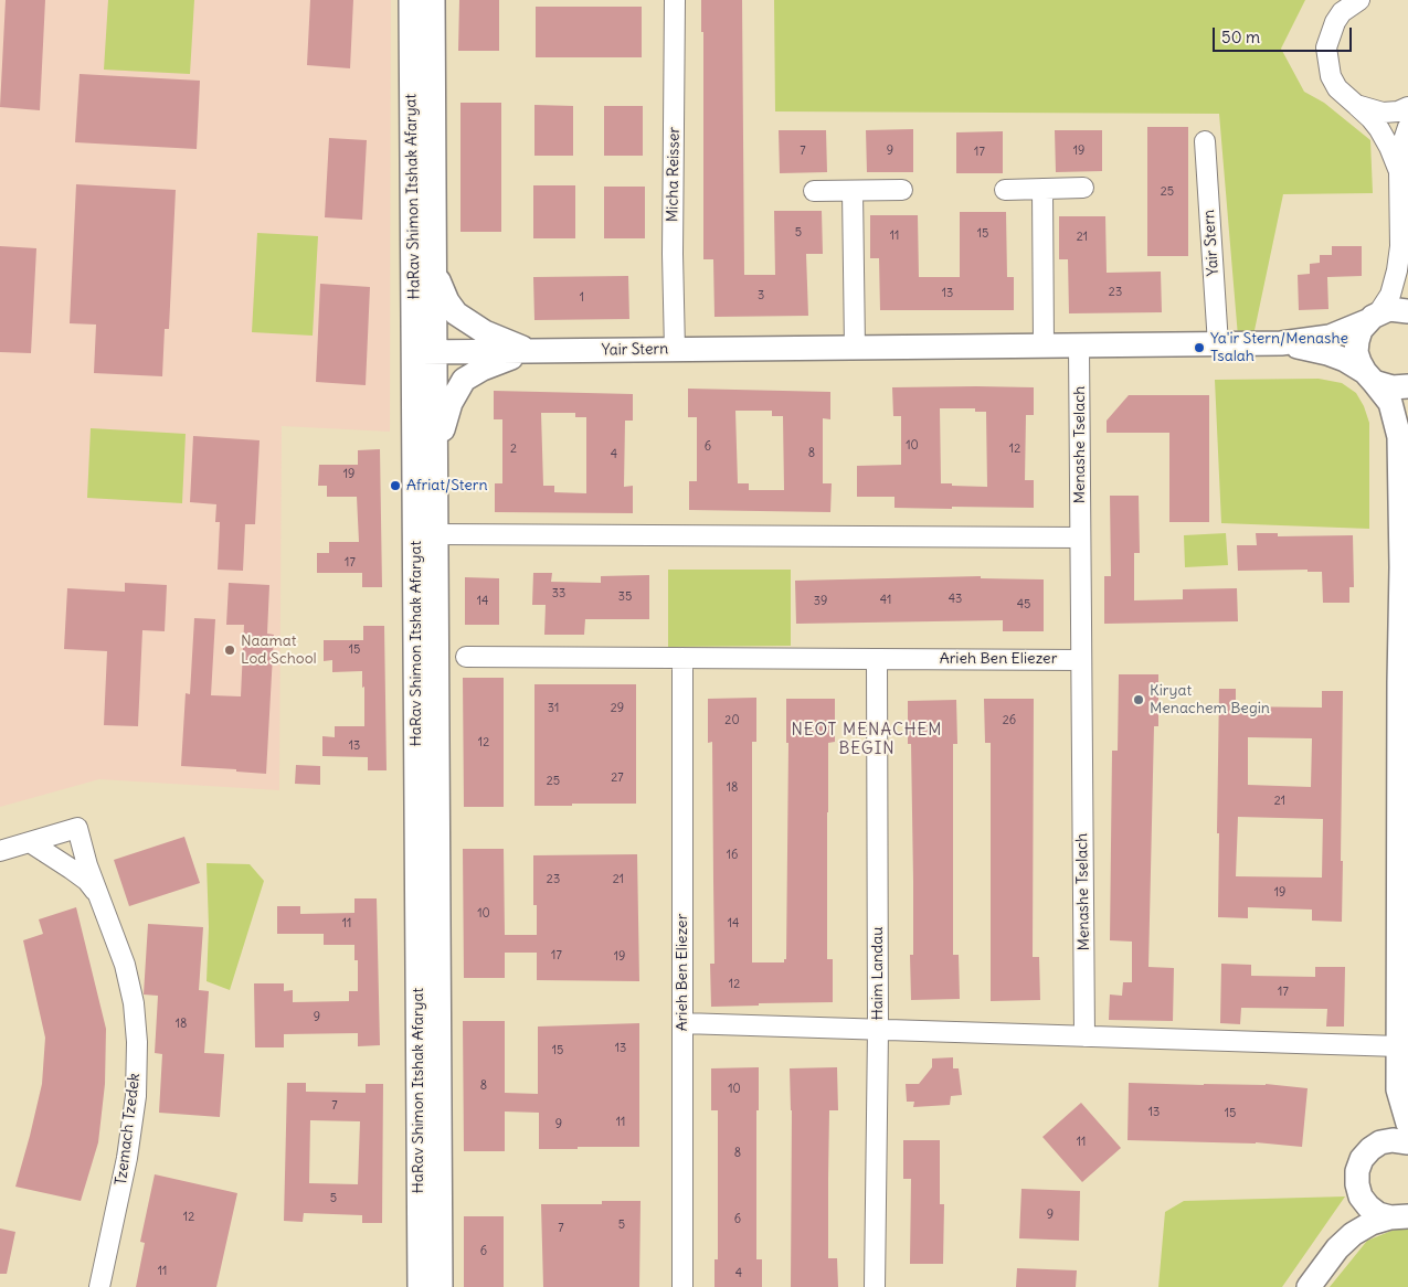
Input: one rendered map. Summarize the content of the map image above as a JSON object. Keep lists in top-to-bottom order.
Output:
{
  "streets": {
    "street": [
      "Micha Reisser",
      "HaRav Shimon Itshak Afaryat",
      "Yair Stern",
      "Menashe Tselach",
      "Arieh Ben Eliezer",
      "Haim Landau",
      "Tzemach Tzedek"
    ]
  },
  "crossings": [
    ["Micha Reisser", "Yair Stern"],
    ["HaRav Shimon Itshak Afaryat", "Yair Stern"],
    ["Yair Stern", "Menashe Tselach"],
    ["Menashe Tselach", "Arieh Ben Eliezer"],
    ["Arieh Ben Eliezer", "Haim Landau"]
  ],
  "districts": ["NEOT MENACHEM BEGIN"],
  "places": [
    "Ya'ir Stern/Menashe Tsalah",
    "Afriat/Stern",
    "Naamat Lod School",
    "Kiryat Menachem Begin"
  ],
  "house_numbers": [
    "7",
    "9",
    "19",
    "17",
    "25",
    "5",
    "15",
    "11",
    "21",
    "23",
    "13",
    "3",
    "1",
    "10",
    "6",
    "2",
    "12",
    "8",
    "4",
    "19",
    "17",
    "33",
    "35",
    "43",
    "41",
    "14",
    "39",
    "45",
    "15",
    "31",
    "29",
    "20",
    "26",
    "12",
    "13",
    "27",
    "25",
    "18",
    "21",
    "16",
    "23",
    "21",
    "19",
    "10",
    "11",
    "14",
    "17",
    "19",
    "12",
    "17",
    "9",
    "18",
    "13",
    "15",
    "8",
    "10",
    "7",
    "13",
    "15",
    "11",
    "9",
    "11",
    "8",
    "5",
    "9",
    "12",
    "6",
    "5",
    "7",
    "6",
    "11",
    "4"
  ],
  "scale_bar": "50 m"
}
